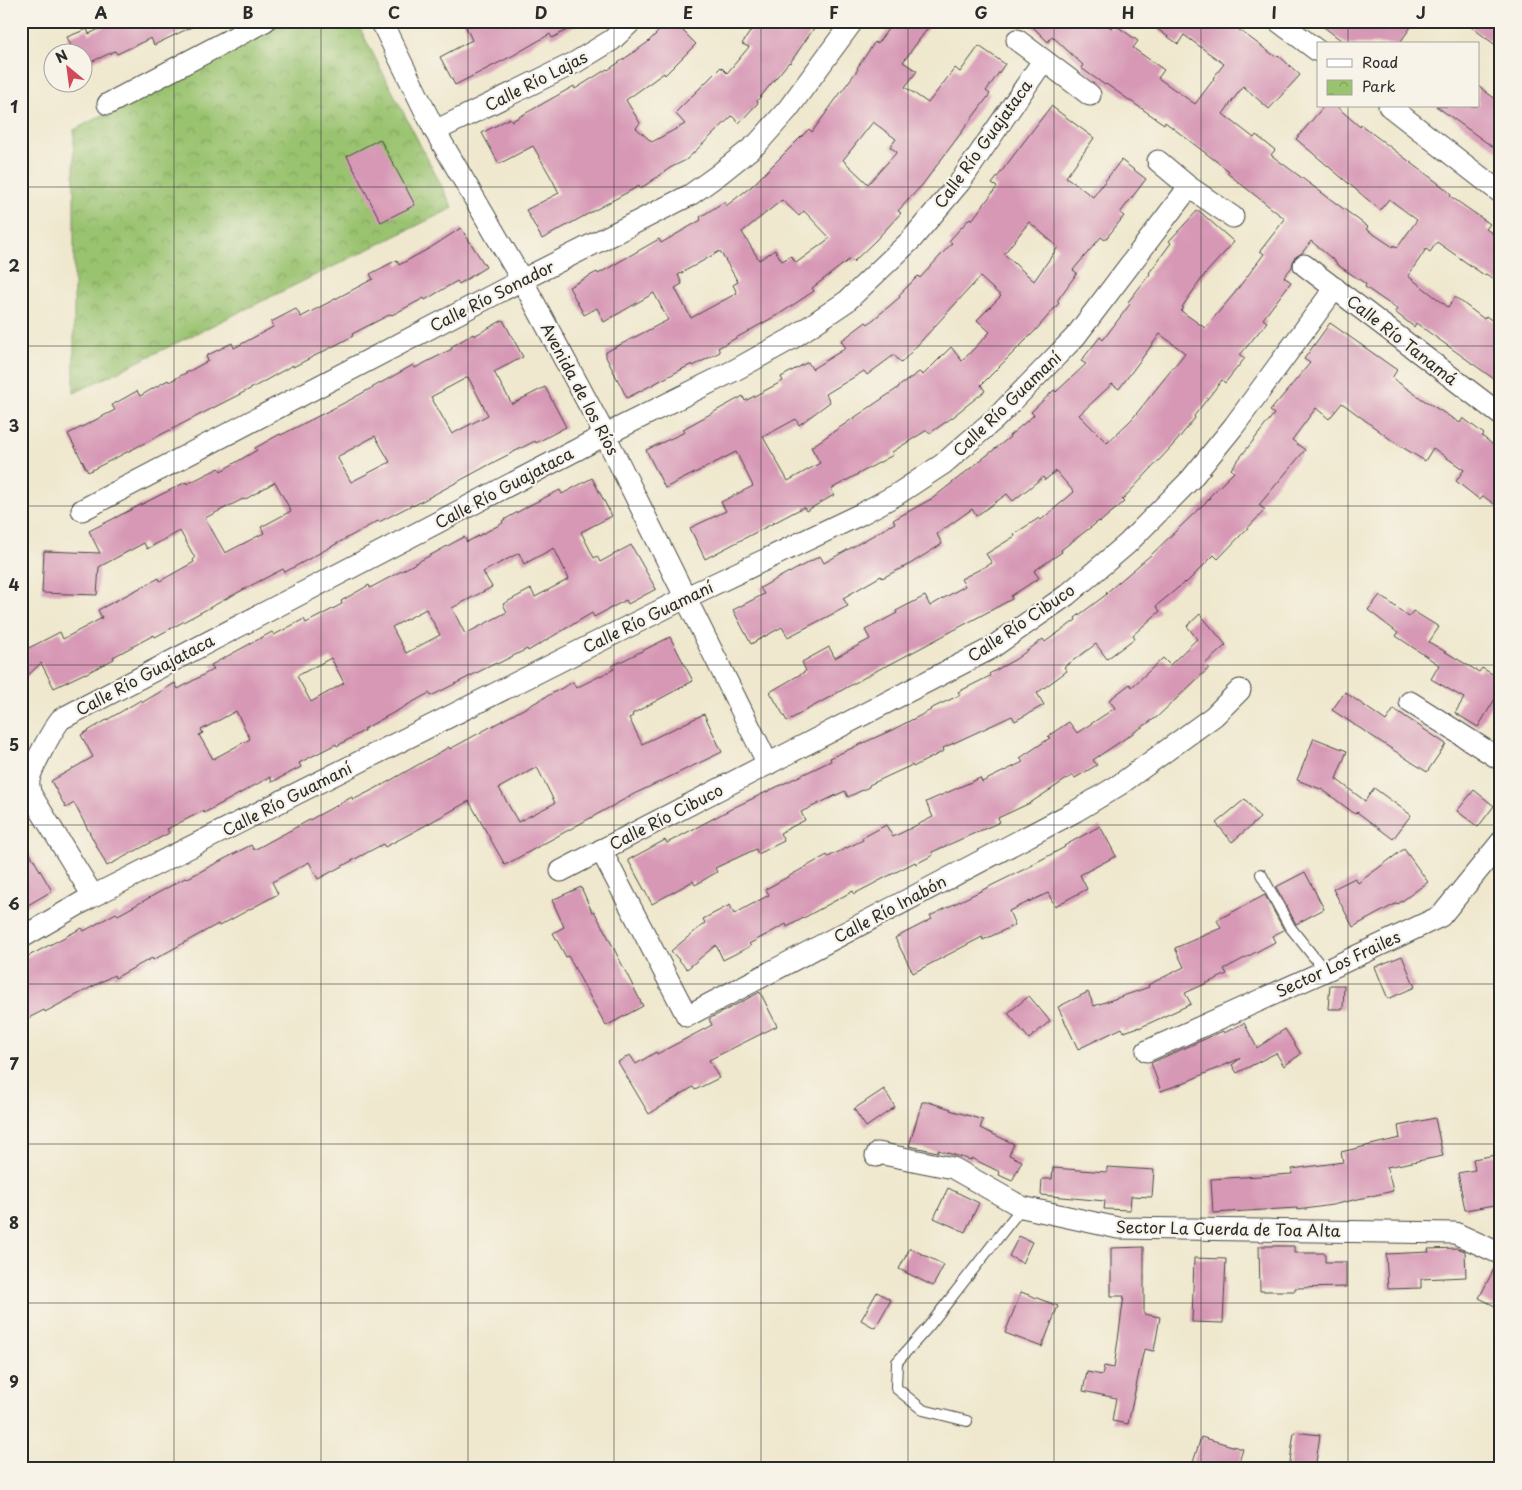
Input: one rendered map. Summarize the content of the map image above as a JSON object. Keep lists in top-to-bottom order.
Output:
{
  "streets": {
    "street": [
      "Calle Río Lajas",
      "Calle Río Guajataca",
      "Calle Río Sonador",
      "Calle Río Tanamá",
      "Avenida de los Ríos",
      "Calle Río Guamaní",
      "Calle Río Cibuco",
      "Calle Río Inabón",
      "Sector Los Frailes",
      "Sector La Cuerda de Toa Alta"
    ]
  },
  "crossings": [
    ["Calle Río Lajas", "Avenida de los Ríos"],
    ["Calle Río Guajataca", "Avenida de los Ríos"],
    ["Calle Río Guajataca", "Calle Río Guamaní"],
    ["Calle Río Sonador", "Avenida de los Ríos"],
    ["Calle Río Tanamá", "Calle Río Cibuco"],
    ["Avenida de los Ríos", "Calle Río Guamaní"],
    ["Avenida de los Ríos", "Calle Río Cibuco"],
    ["Calle Río Cibuco", "Calle Río Inabón"]
  ],
  "legend": ["Road", "Park"],
  "north": "top left",
  "grid": {
    "columns": [
      "A",
      "B",
      "C",
      "D",
      "E",
      "F",
      "G",
      "H",
      "I",
      "J"
    ],
    "rows": [
      "1",
      "2",
      "3",
      "4",
      "5",
      "6",
      "7",
      "8",
      "9"
    ]
  }
}
